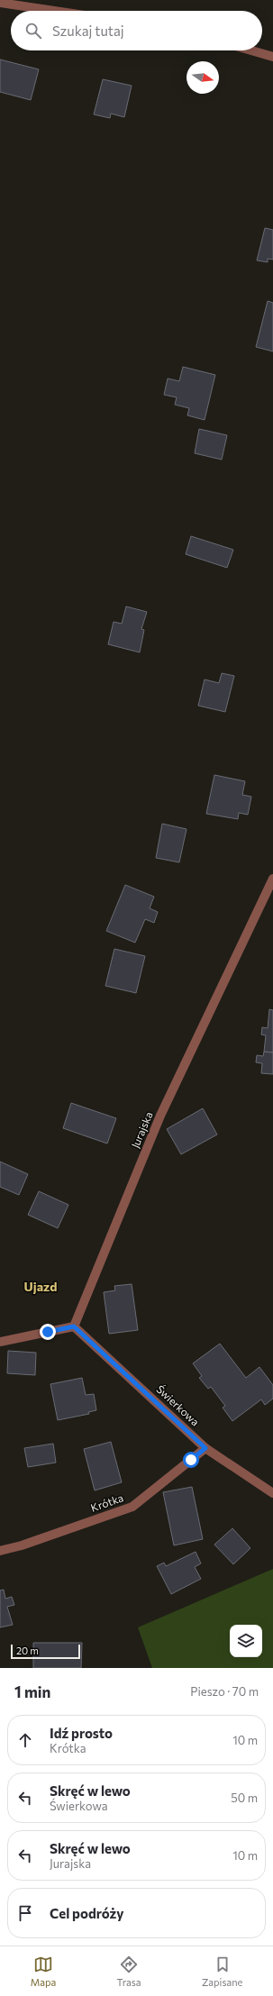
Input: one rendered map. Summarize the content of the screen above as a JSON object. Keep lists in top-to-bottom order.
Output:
{
  "streets": {
    "street": ["Jurajska", "Świerkowa", "Krótka"]
  },
  "crossings": [
    ["Jurajska", "Świerkowa"],
    ["Świerkowa", "Krótka"]
  ],
  "districts": ["Ujazd"],
  "scale_bar": "20 m",
  "north": "right",
  "page": {
    "search": "Szukaj tutaj",
    "scale": "20 m",
    "heading": ["1 min", "Pieszo · 70 m"],
    "list": [
      ["Idź prosto", "Krótka", "10 m"],
      ["Skręć w lewo", "Świerkowa", "50 m"],
      ["Skręć w lewo", "Jurajska", "10 m"],
      "Cel podróży"
    ],
    "nav": ["Mapa", "Trasa", "Zapisane"]
  }
}
